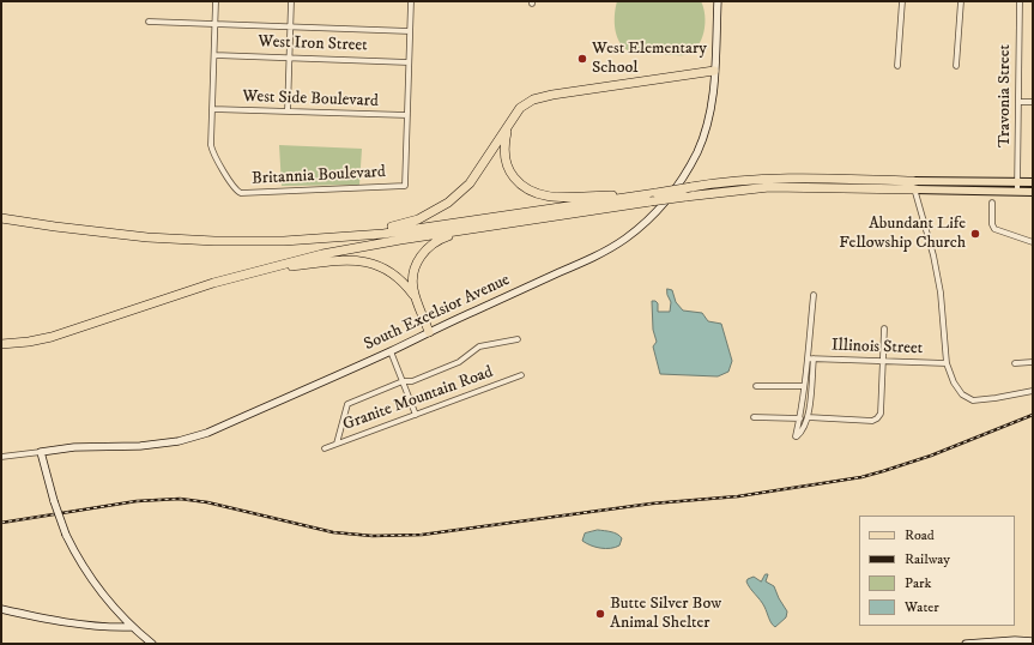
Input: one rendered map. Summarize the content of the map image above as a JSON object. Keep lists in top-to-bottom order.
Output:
{
  "streets": {
    "street": [
      "West Iron Street",
      "Travonia Street",
      "West Side Boulevard",
      "Britannia Boulevard",
      "South Excelsior Avenue",
      "Illinois Street",
      "Granite Mountain Road"
    ]
  },
  "crossings": [
    ["West Side Boulevard", "Britannia Boulevard"]
  ],
  "places": ["West Elementary School", "Abundant Life Fellowship Church", "Butte Silver Bow Animal Shelter"],
  "legend": [
    "Road",
    "Railway",
    "Park",
    "Water"
  ]
}
